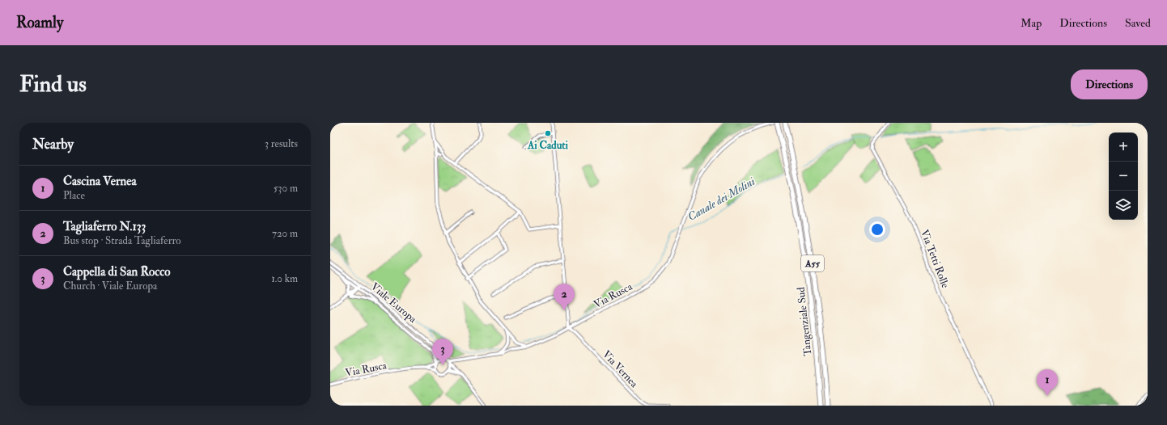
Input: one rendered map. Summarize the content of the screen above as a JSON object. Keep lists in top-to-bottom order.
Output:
{
  "streets": {
    "highway": ["A55", "Tangenziale Sud"],
    "street": [
      "Via Tetti Rolle",
      "Via Rusca",
      "Viale Europa",
      "Via Vernea"
    ]
  },
  "crossings": [
    ["Via Rusca", "Viale Europa"],
    ["Via Rusca", "Via Vernea"]
  ],
  "water": ["Canale dei Molini"],
  "places": ["Ai Caduti"],
  "page": {
    "header": "Roamly",
    "nav": ["Map", "Directions", "Saved"],
    "buttons": "Directions",
    "title": "Find us",
    "heading": ["Nearby", "3 results"],
    "map_buttons": ["+", "−"],
    "list": [
      {
        "mark": "1",
        "name": "Cascina Vernea",
        "note": "Place",
        "value": "530 m"
      },
      {
        "mark": "2",
        "name": "Tagliaferro N.133",
        "note": "Bus stop · Strada Tagliaferro",
        "value": "720 m"
      },
      {
        "mark": "3",
        "name": "Cappella di San Rocco",
        "note": "Church · Viale Europa",
        "value": "1.0 km"
      }
    ],
    "pins": ["2", "3", "1"]
  }
}
